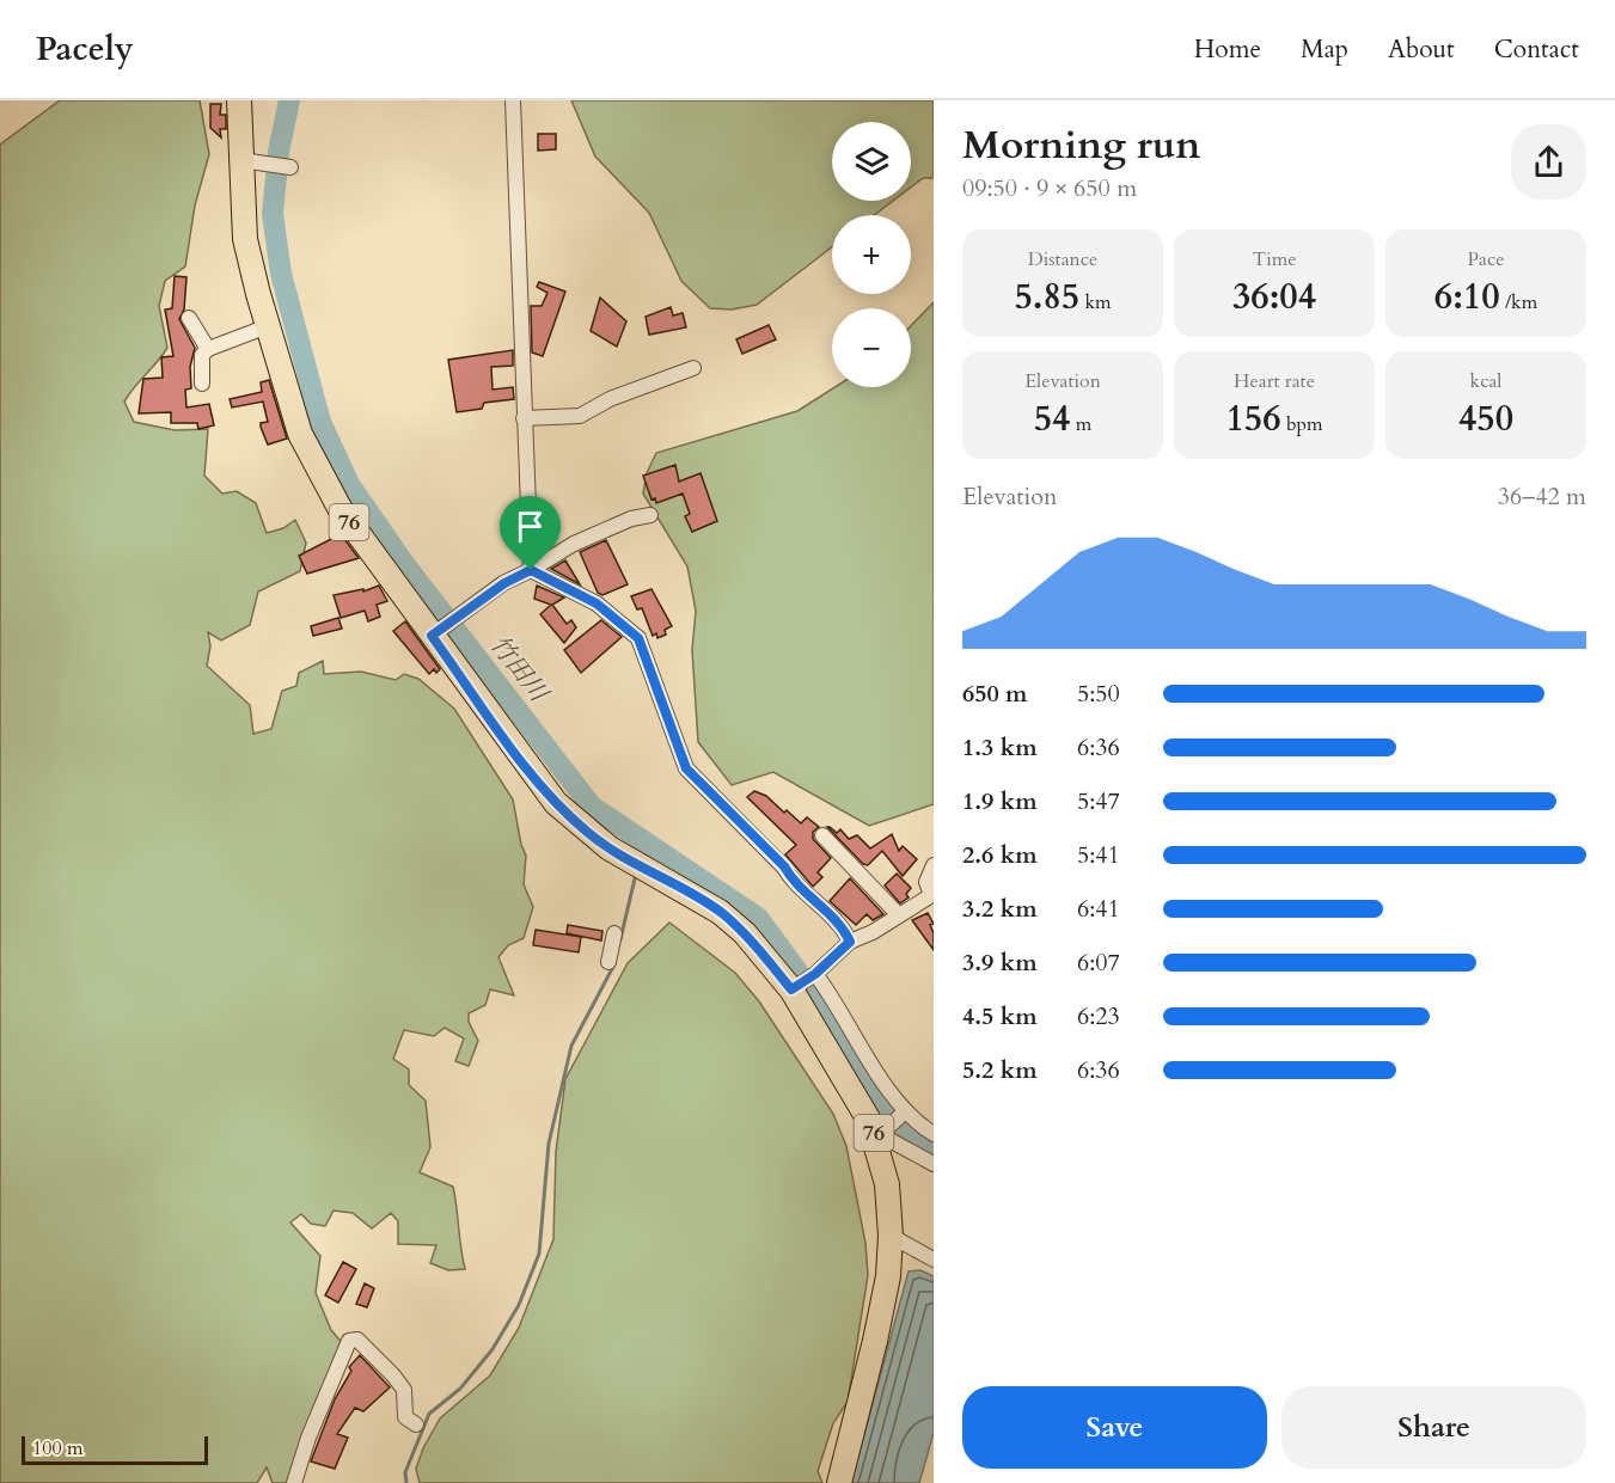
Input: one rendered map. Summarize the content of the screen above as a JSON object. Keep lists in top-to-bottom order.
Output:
{
  "streets": {
    "main road": ["76"]
  },
  "water": ["竹田川"],
  "scale_bar": "100 m",
  "page": {
    "header": "Pacely",
    "nav": [
      "Home",
      "Map",
      "About",
      "Contact"
    ],
    "heading": ["Morning run", "09:50 · 9 × 650 m"],
    "map_buttons": ["+", "−"],
    "stats": [
      ["Distance", "5.85 km"],
      ["Time", "36:04"],
      ["Pace", "6:10 /km"],
      ["Elevation", "54 m"],
      ["Heart rate", "156 bpm"],
      ["kcal", "450"]
    ],
    "chart": ["Elevation", "36–42 m"],
    "list": [
      {
        "name": "650 m",
        "note": "5:50"
      },
      {
        "name": "1.3 km",
        "note": "6:36"
      },
      {
        "name": "1.9 km",
        "note": "5:47"
      },
      {
        "name": "2.6 km",
        "note": "5:41"
      },
      {
        "name": "3.2 km",
        "note": "6:41"
      },
      {
        "name": "3.9 km",
        "note": "6:07"
      },
      {
        "name": "4.5 km",
        "note": "6:23"
      },
      {
        "name": "5.2 km",
        "note": "6:36"
      }
    ],
    "buttons": ["Save", "Share"],
    "scale": "100 m"
  }
}
